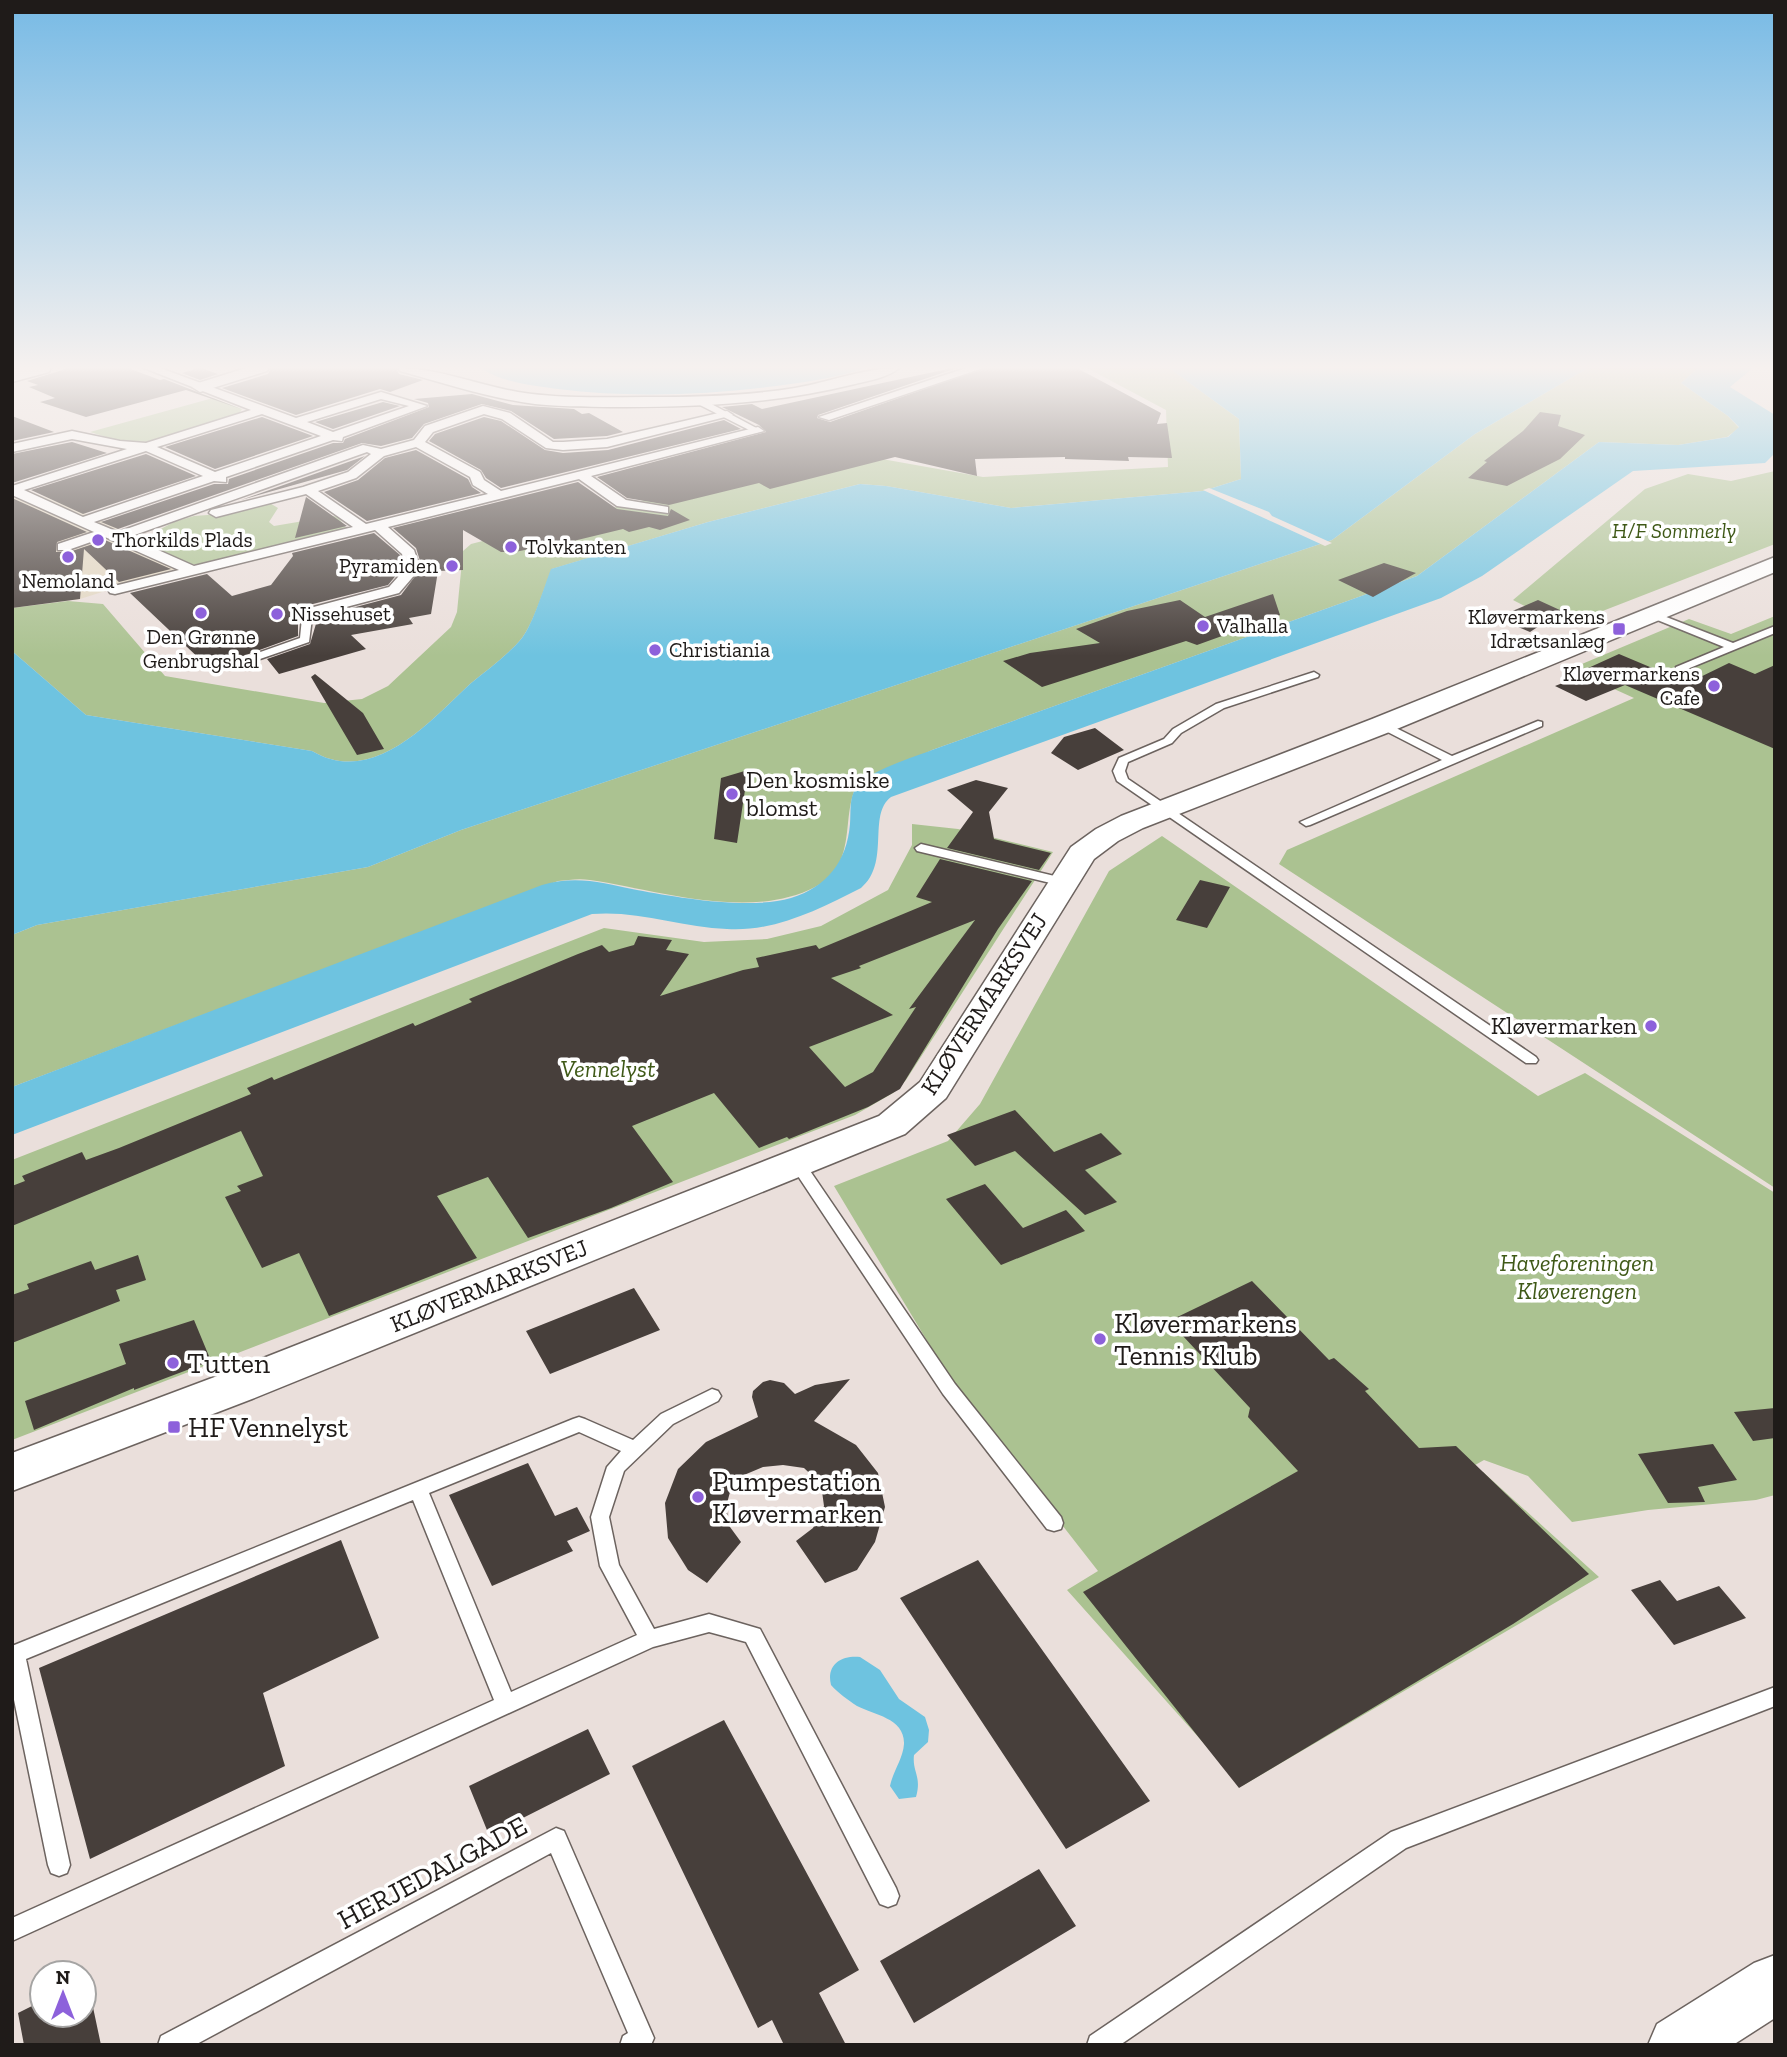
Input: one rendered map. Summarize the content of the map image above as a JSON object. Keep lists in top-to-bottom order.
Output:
{
  "streets": {
    "street": ["KLØVERMARKSVEJ"],
    "lane": ["HERJEDALGADE"]
  },
  "parks": ["H/F Sommerly", "Vennelyst", "Haveforeningen Kløverengen"],
  "places": {
    "other": [
      "Thorkilds Plads",
      "Tolvkanten",
      "Nemoland",
      "Pyramiden",
      "Den Grønne Genbrugshal",
      "Nissehuset",
      "Valhalla",
      "Christiania",
      "Kløvermarkens Cafe",
      "Den kosmiske blomst",
      "Kløvermarken",
      "Kløvermarkens Tennis Klub",
      "Tutten",
      "Pumpestation Kløvermarken"
    ],
    "transit": ["Kløvermarkens Idrætsanlæg", "HF Vennelyst"]
  },
  "north": "top"
}
